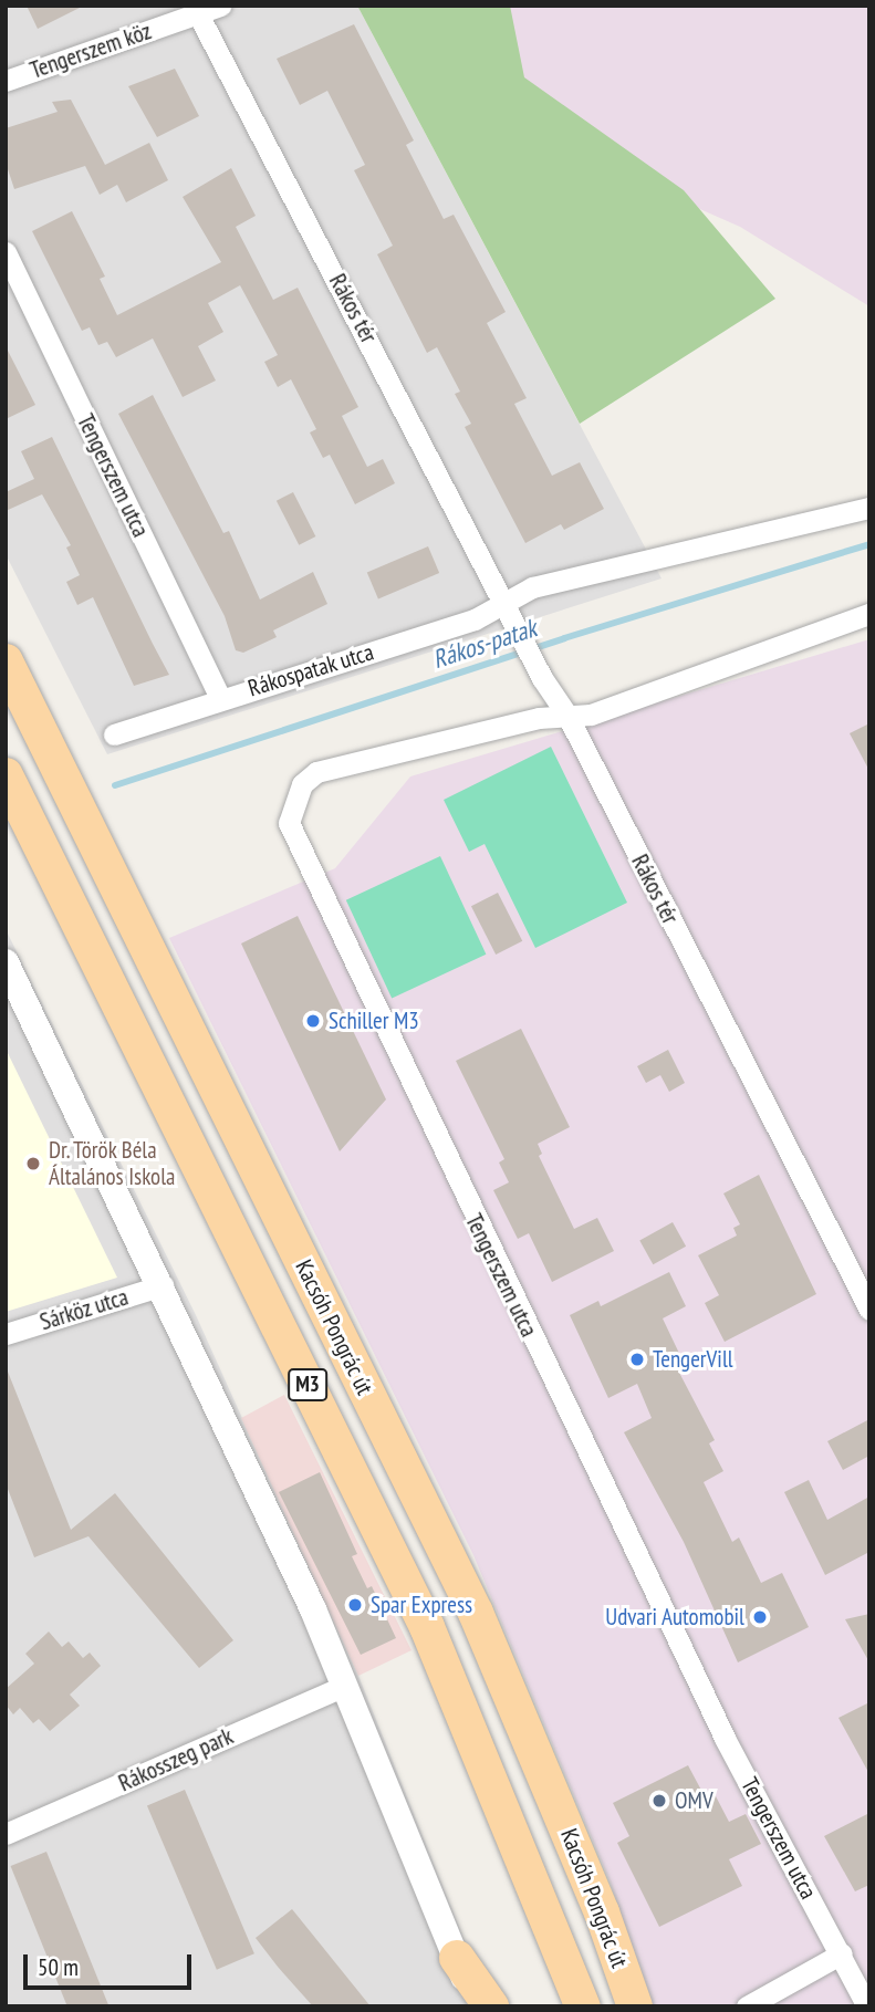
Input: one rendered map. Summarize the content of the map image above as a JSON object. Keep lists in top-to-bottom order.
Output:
{
  "streets": {
    "main road": ["Kacsóh Pongrác út", "M3"],
    "street": [
      "Tengerszem köz",
      "Rákos tér",
      "Tengerszem utca",
      "Rákospatak utca",
      "Sárköz utca",
      "Rákosszeg park"
    ]
  },
  "crossings": [
    ["Tengerszem köz", "Rákos tér"],
    ["Rákos tér", "Tengerszem utca"],
    ["Rákos tér", "Rákospatak utca"],
    ["Tengerszem utca", "Rákospatak utca"]
  ],
  "water": ["Rákos-patak"],
  "places": [
    "Schiller M3",
    "Dr. Török Béla Általános Iskola",
    "TengerVill",
    "Spar Express",
    "Udvari Automobil",
    "OMV"
  ],
  "scale_bar": "50 m"
}
